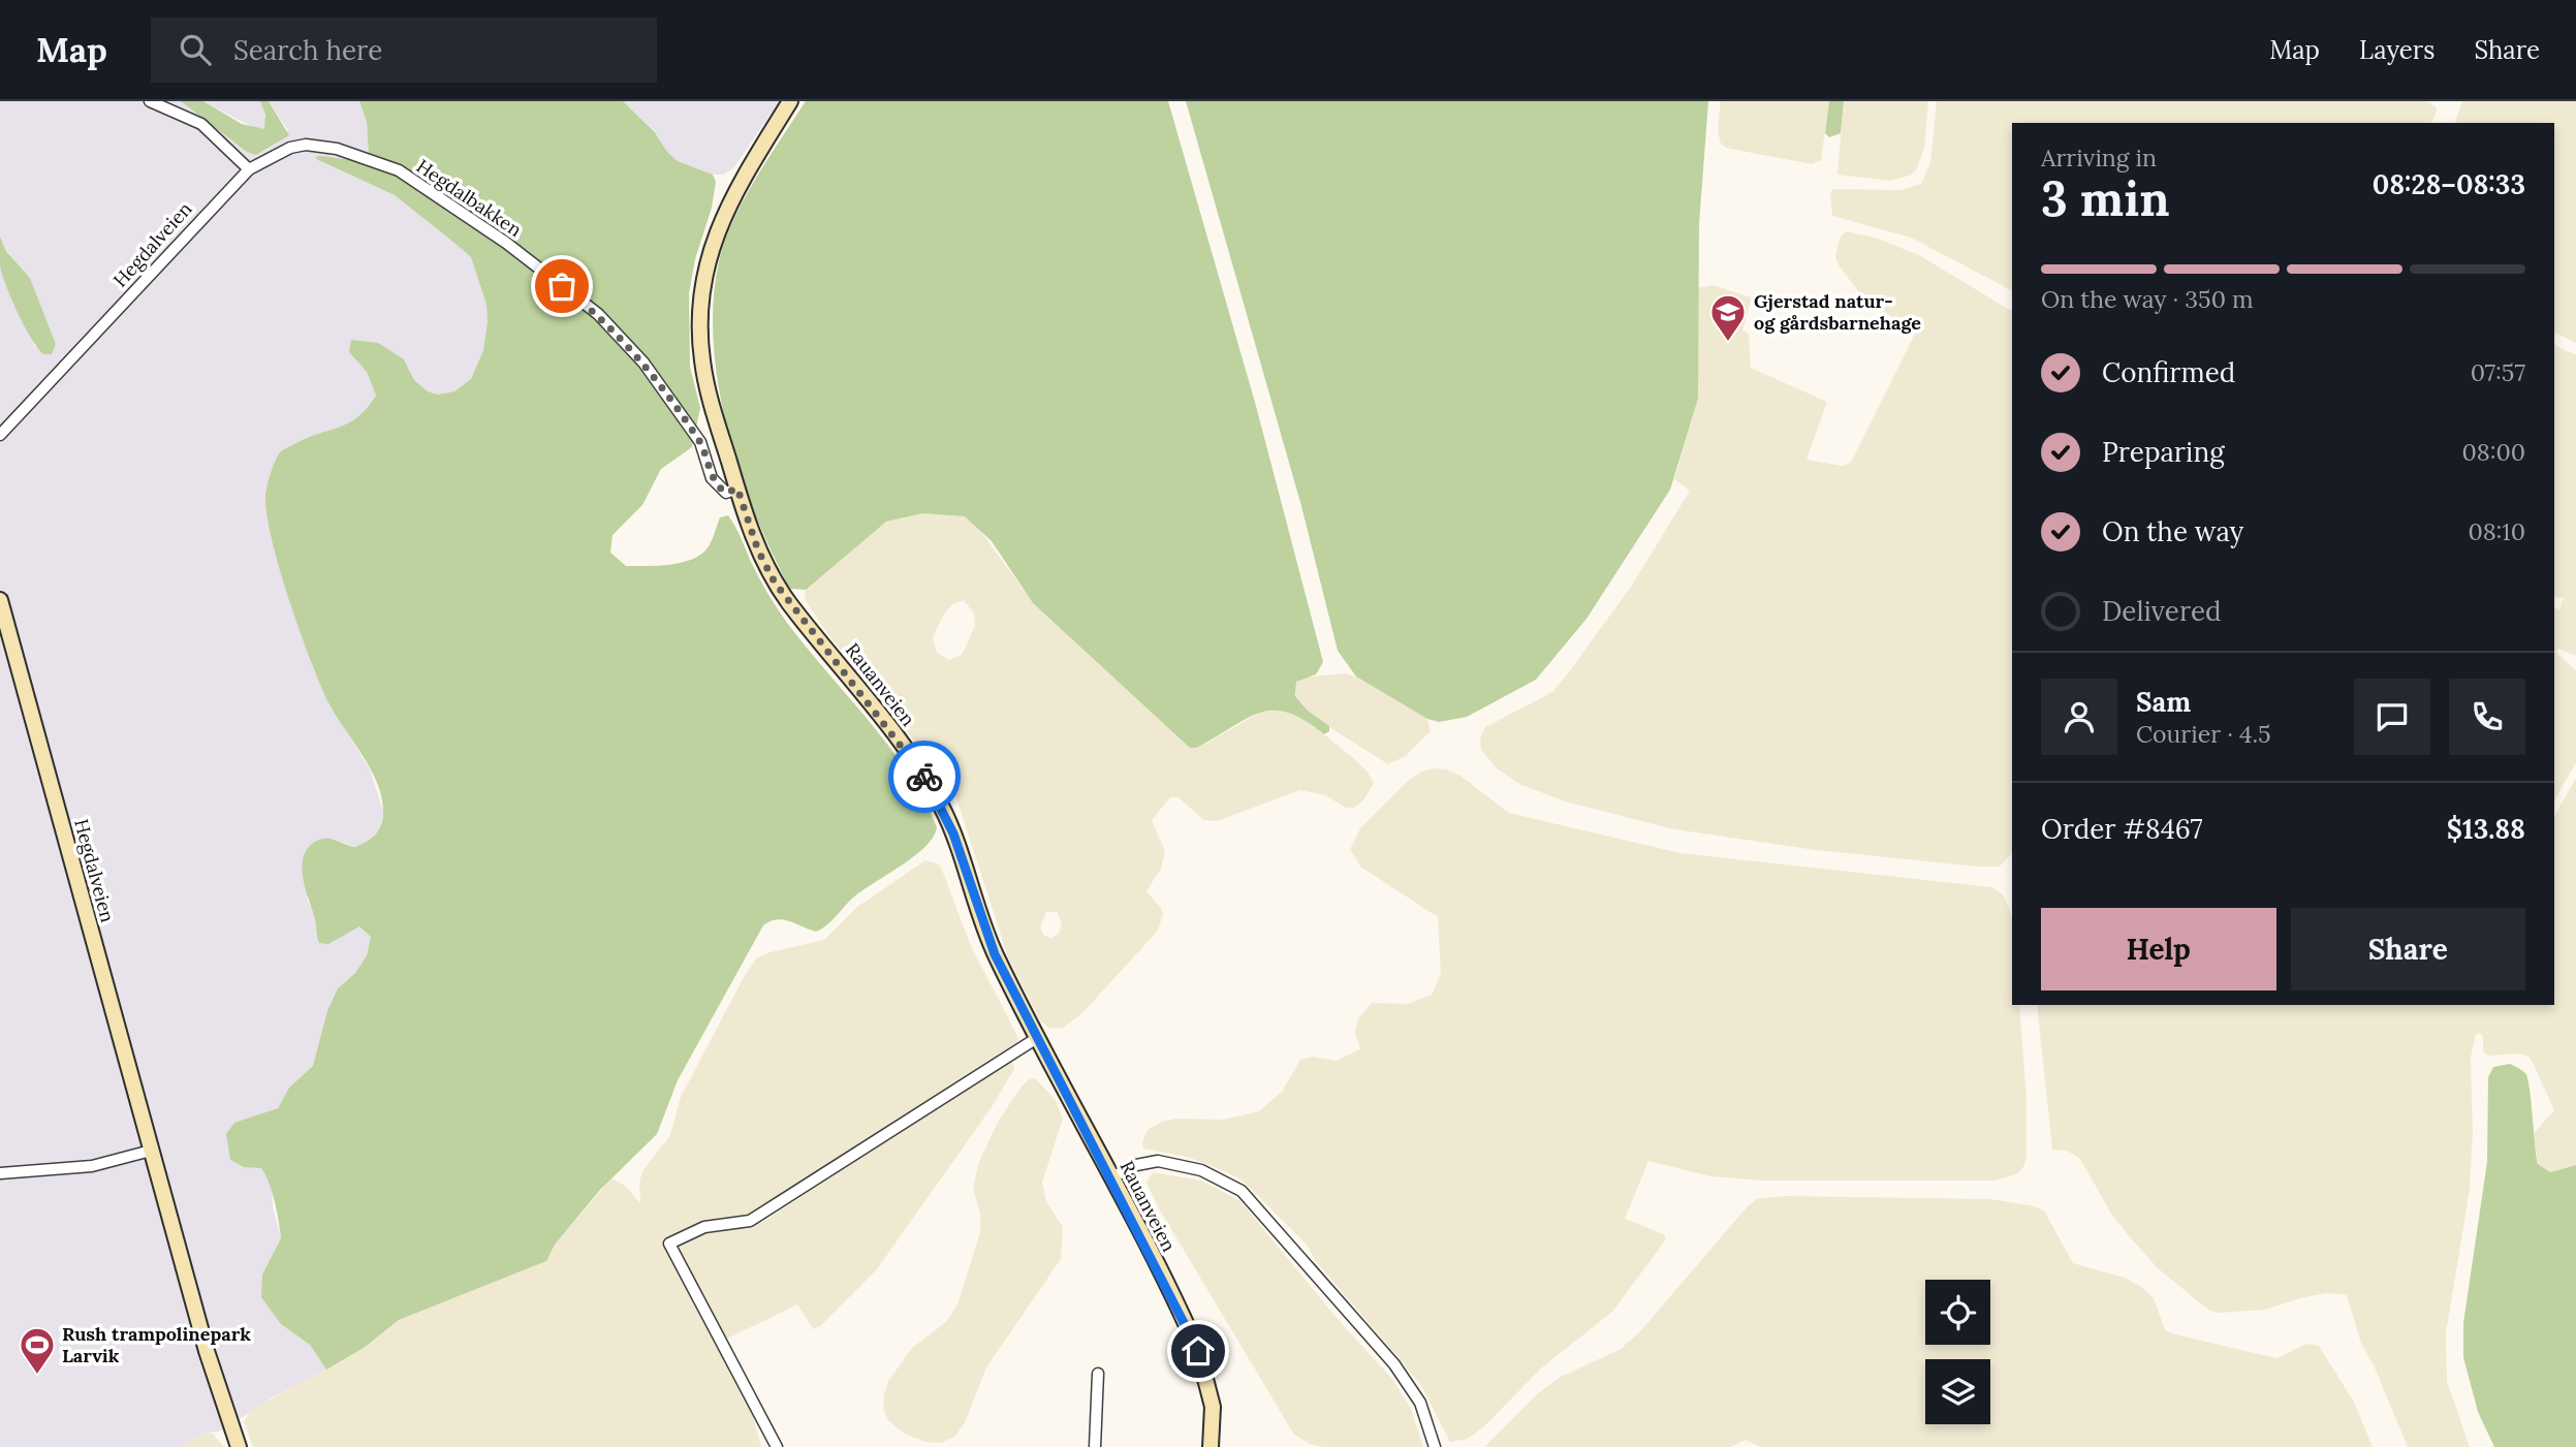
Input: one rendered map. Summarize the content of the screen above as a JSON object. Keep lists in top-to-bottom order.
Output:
{
  "streets": {
    "main road": ["Hegdalveien", "Rauanveien"],
    "street": ["Hegdalbakken"]
  },
  "crossings": [
    ["Hegdalbakken", "Hegdalveien"],
    ["Hegdalbakken", "Rauanveien"]
  ],
  "places": {
    "school or university": ["Gjerstad natur- og gårdsbarnehage"],
    "sports": ["Rush trampolinepark Larvik"]
  },
  "page": {
    "header": "Map",
    "search": "Search here",
    "nav": ["Map", "Layers", "Share"],
    "heading": ["3 min", "Arriving in", "08:28–08:33"],
    "panel": [
      "Sam",
      "Courier · 4.5",
      "Order #8467",
      "$13.88"
    ],
    "bar": "On the way · 350 m",
    "list": [
      ["Confirmed", "07:57"],
      ["Preparing", "08:00"],
      ["On the way", "08:10"],
      "Delivered"
    ],
    "buttons": ["Help", "Share"]
  }
}
